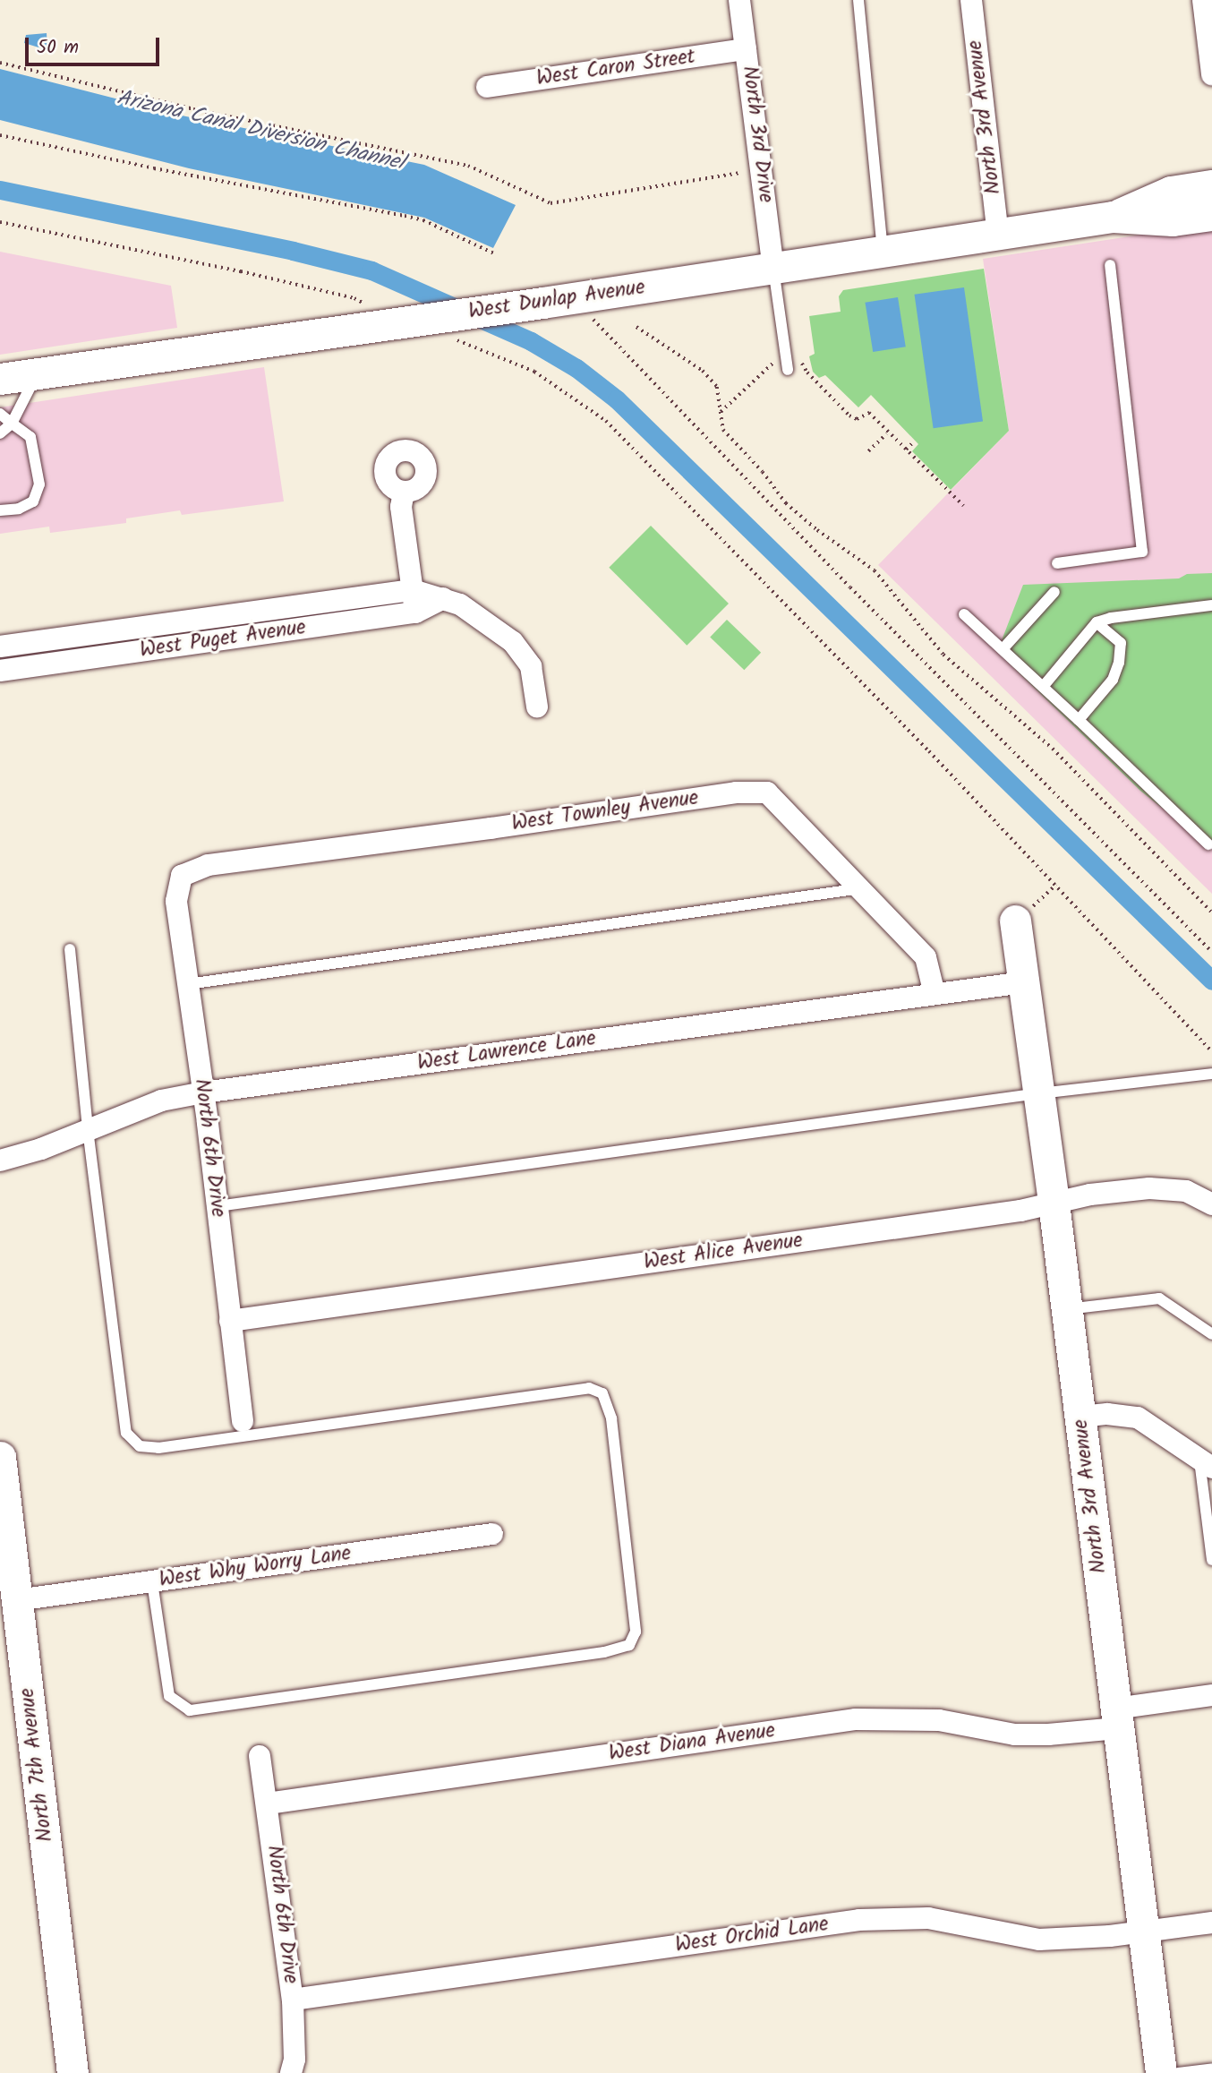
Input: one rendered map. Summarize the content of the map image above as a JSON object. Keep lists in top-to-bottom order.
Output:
{
  "streets": {
    "main road": ["North 3rd Avenue", "West Dunlap Avenue", "North 7th Avenue"],
    "street": [
      "West Caron Street",
      "North 3rd Drive",
      "West Puget Avenue",
      "West Townley Avenue",
      "West Lawrence Lane",
      "North 6th Drive",
      "West Alice Avenue",
      "West Why Worry Lane",
      "West Diana Avenue",
      "West Orchid Lane"
    ]
  },
  "crossings": [
    ["West Caron Street", "North 3rd Drive"],
    ["North 3rd Avenue", "West Dunlap Avenue"],
    ["North 3rd Avenue", "West Lawrence Lane"],
    ["North 3rd Avenue", "West Alice Avenue"],
    ["North 3rd Avenue", "West Diana Avenue"],
    ["North 3rd Avenue", "West Orchid Lane"],
    ["North 3rd Drive", "West Dunlap Avenue"],
    ["West Townley Avenue", "West Lawrence Lane"],
    ["West Townley Avenue", "North 6th Drive"],
    ["West Lawrence Lane", "North 6th Drive"],
    ["North 6th Drive", "West Alice Avenue"],
    ["North 6th Drive", "West Diana Avenue"],
    ["North 6th Drive", "West Orchid Lane"],
    ["West Why Worry Lane", "North 7th Avenue"]
  ],
  "water": ["Arizona Canal Diversion Channel"],
  "scale_bar": "50 m"
}
